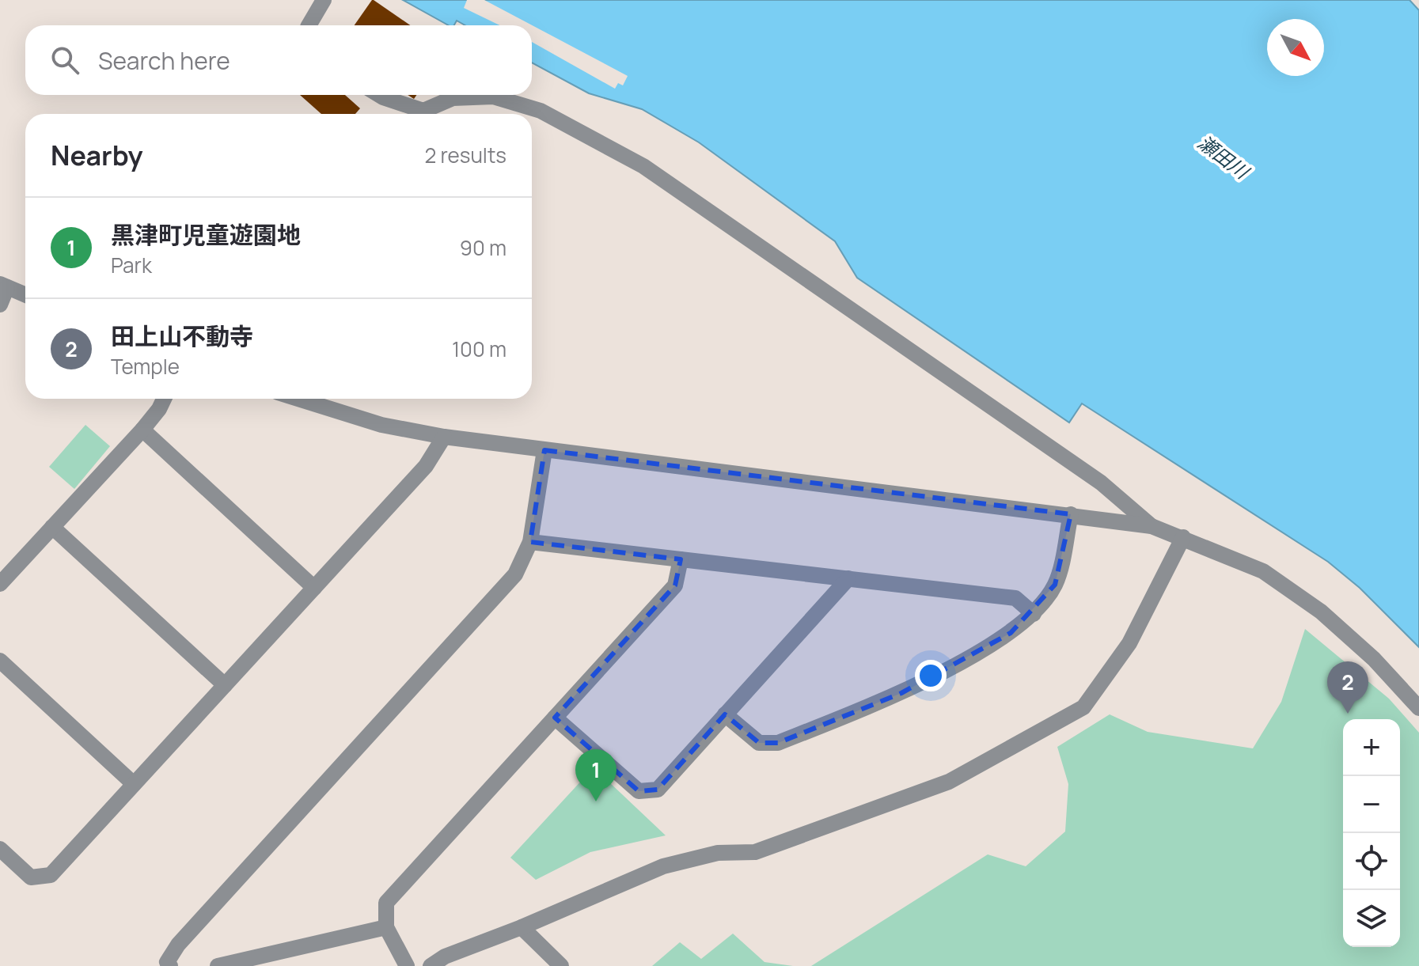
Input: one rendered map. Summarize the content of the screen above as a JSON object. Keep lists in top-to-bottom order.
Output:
{
  "water": ["瀬田川"],
  "north": "bottom right",
  "page": {
    "search": "Search here",
    "heading": ["Nearby", "2 results"],
    "list": [
      {
        "mark": "1",
        "name": "黒津町児童遊園地",
        "note": "Park",
        "value": "90 m"
      },
      {
        "mark": "2",
        "name": "田上山不動寺",
        "note": "Temple",
        "value": "100 m"
      }
    ],
    "pins": ["2", "1"],
    "map_buttons": ["+", "−"]
  }
}
